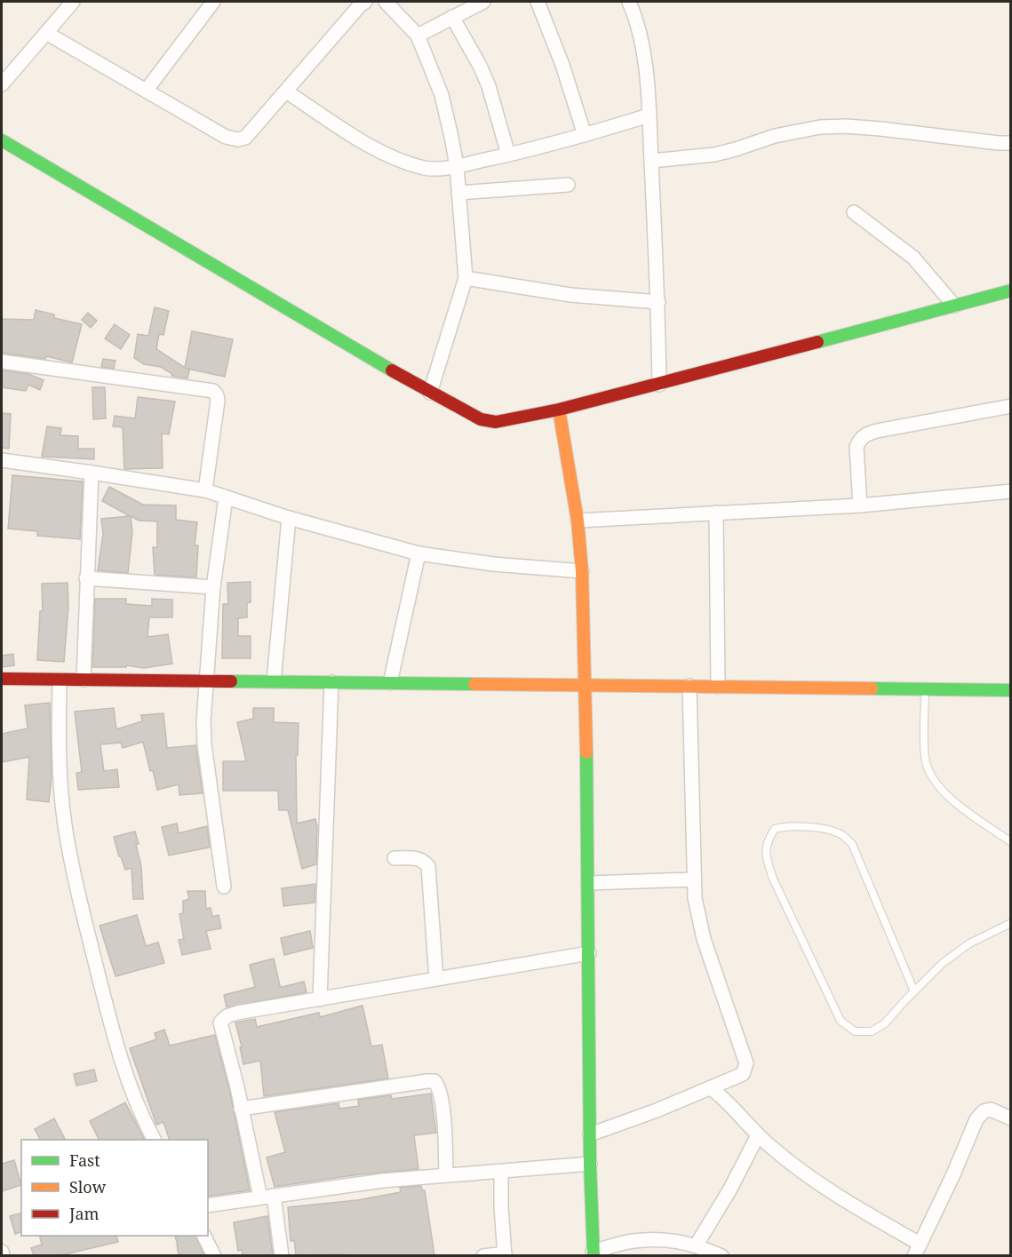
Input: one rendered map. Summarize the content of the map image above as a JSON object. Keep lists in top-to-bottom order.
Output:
{
  "legend": ["Fast", "Slow", "Jam"]
}
